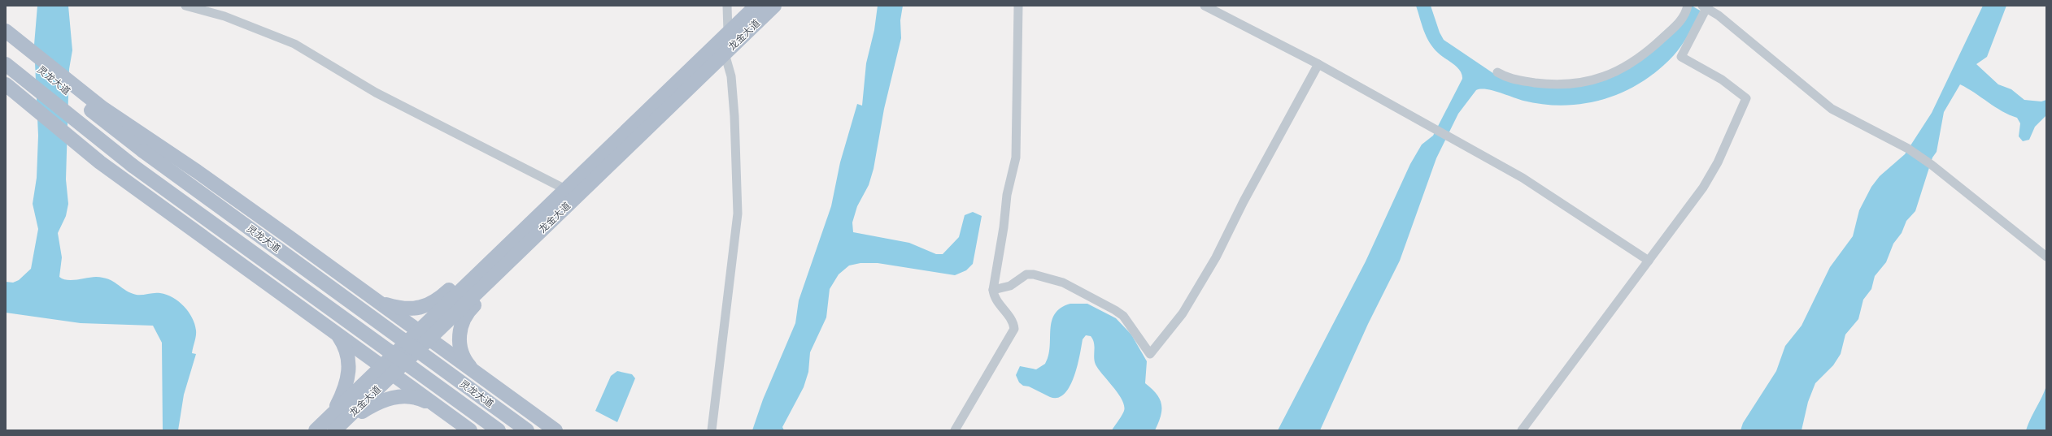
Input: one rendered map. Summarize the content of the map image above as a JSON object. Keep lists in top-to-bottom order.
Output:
{
  "streets": {
    "main road": ["龙金大道", "灵龙大道"]
  }
}
